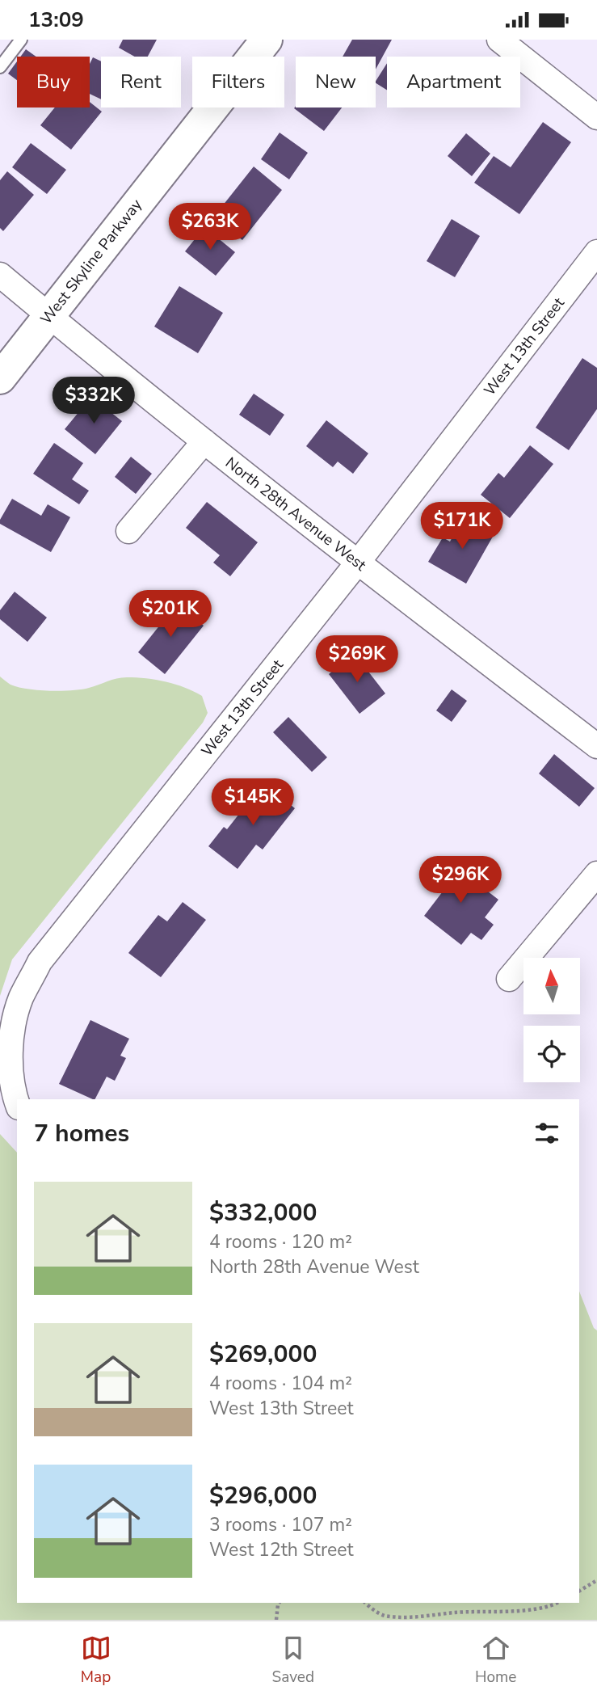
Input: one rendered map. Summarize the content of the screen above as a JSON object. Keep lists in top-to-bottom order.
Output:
{
  "streets": {
    "street": ["West Skyline Parkway", "West 13th Street", "North 28th Avenue West"]
  },
  "crossings": [
    ["West Skyline Parkway", "North 28th Avenue West"],
    ["West 13th Street", "North 28th Avenue West"]
  ],
  "north": "top",
  "page": {
    "status": "13:09",
    "chip": [
      "Buy",
      "Rent",
      "Filters",
      "New",
      "Apartment"
    ],
    "price": [
      "$263K",
      "$332K",
      "$171K",
      "$201K",
      "$269K",
      "$145K",
      "$296K"
    ],
    "heading": "7 homes",
    "list": [
      {
        "name": "$332,000",
        "note": "4 rooms · 120 m² · North 28th Avenue West"
      },
      {
        "name": "$269,000",
        "note": "4 rooms · 104 m² · West 13th Street"
      },
      {
        "name": "$296,000",
        "note": "3 rooms · 107 m² · West 12th Street"
      }
    ],
    "tabs": ["Map", "Saved", "Home"]
  }
}
